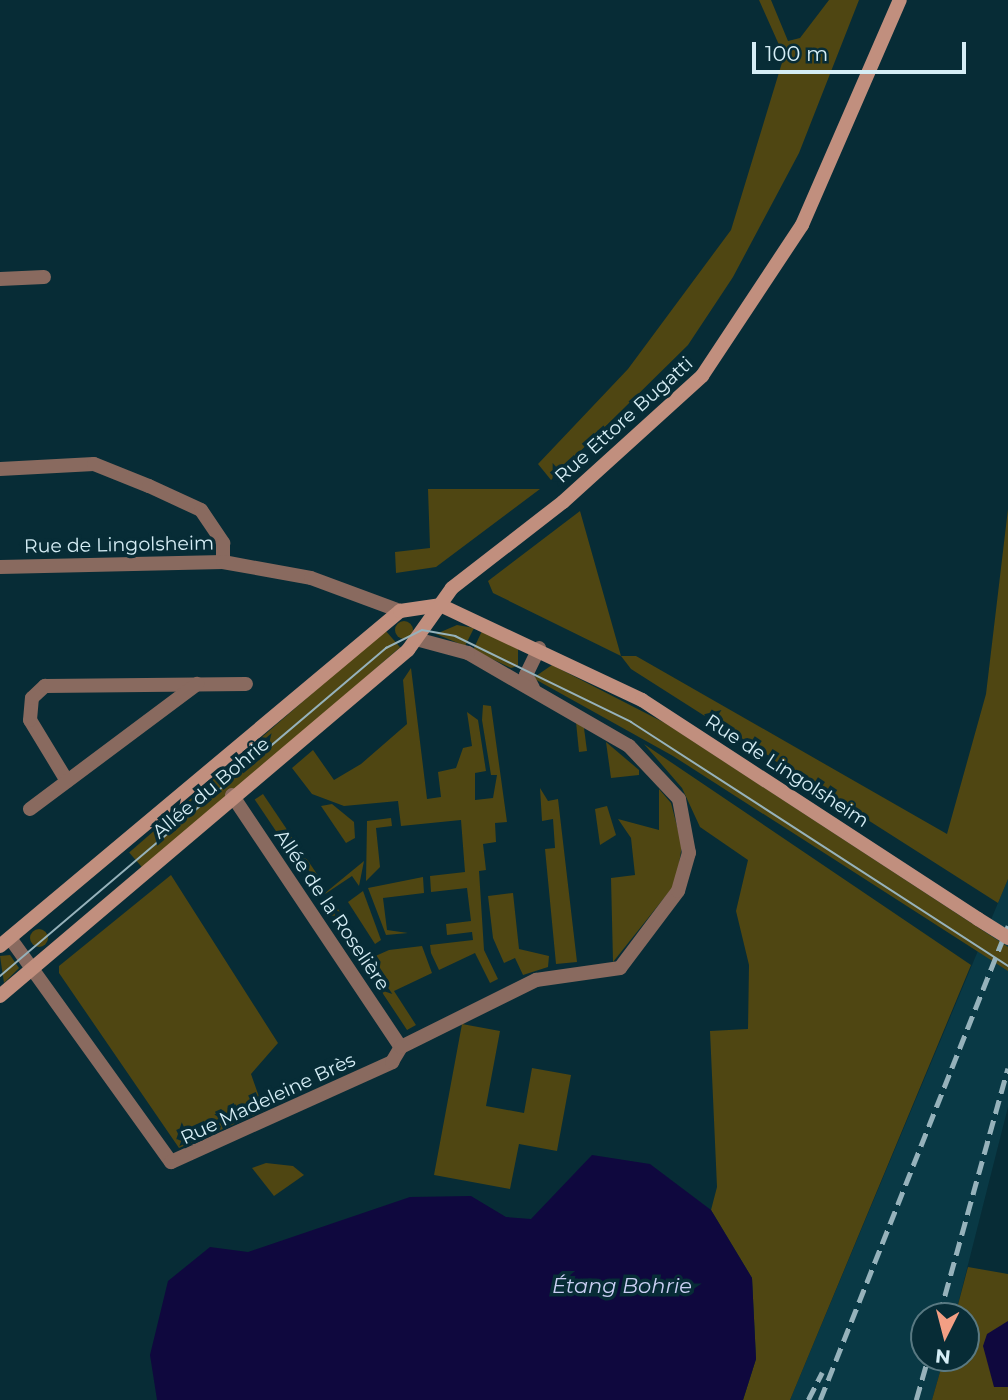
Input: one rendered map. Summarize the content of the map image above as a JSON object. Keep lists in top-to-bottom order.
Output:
{
  "streets": {
    "main road": ["Rue Ettore Bugatti", "Rue de Lingolsheim", "Allée du Bohrie"],
    "street": ["Allée de la Roselière", "Rue Madeleine Brès"]
  },
  "crossings": [
    ["Rue Ettore Bugatti", "Rue de Lingolsheim"],
    ["Rue Ettore Bugatti", "Allée du Bohrie"],
    ["Rue de Lingolsheim", "Allée du Bohrie"],
    ["Allée du Bohrie", "Allée de la Roselière"],
    ["Allée du Bohrie", "Rue Madeleine Brès"],
    ["Allée de la Roselière", "Rue Madeleine Brès"]
  ],
  "water": ["Étang Bohrie"],
  "scale_bar": "100 m",
  "north": "bottom"
}
